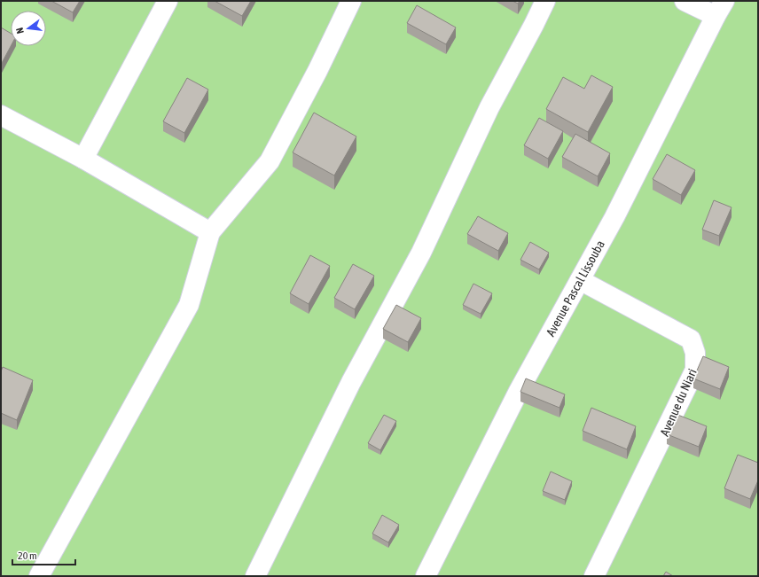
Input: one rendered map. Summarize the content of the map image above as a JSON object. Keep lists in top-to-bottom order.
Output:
{
  "streets": {
    "street": ["Avenue Pascal Lissouba", "Avenue du Niari"]
  },
  "crossings": [
    ["Avenue Pascal Lissouba", "Avenue du Niari"]
  ],
  "scale_bar": "20 m",
  "north": "left"
}
